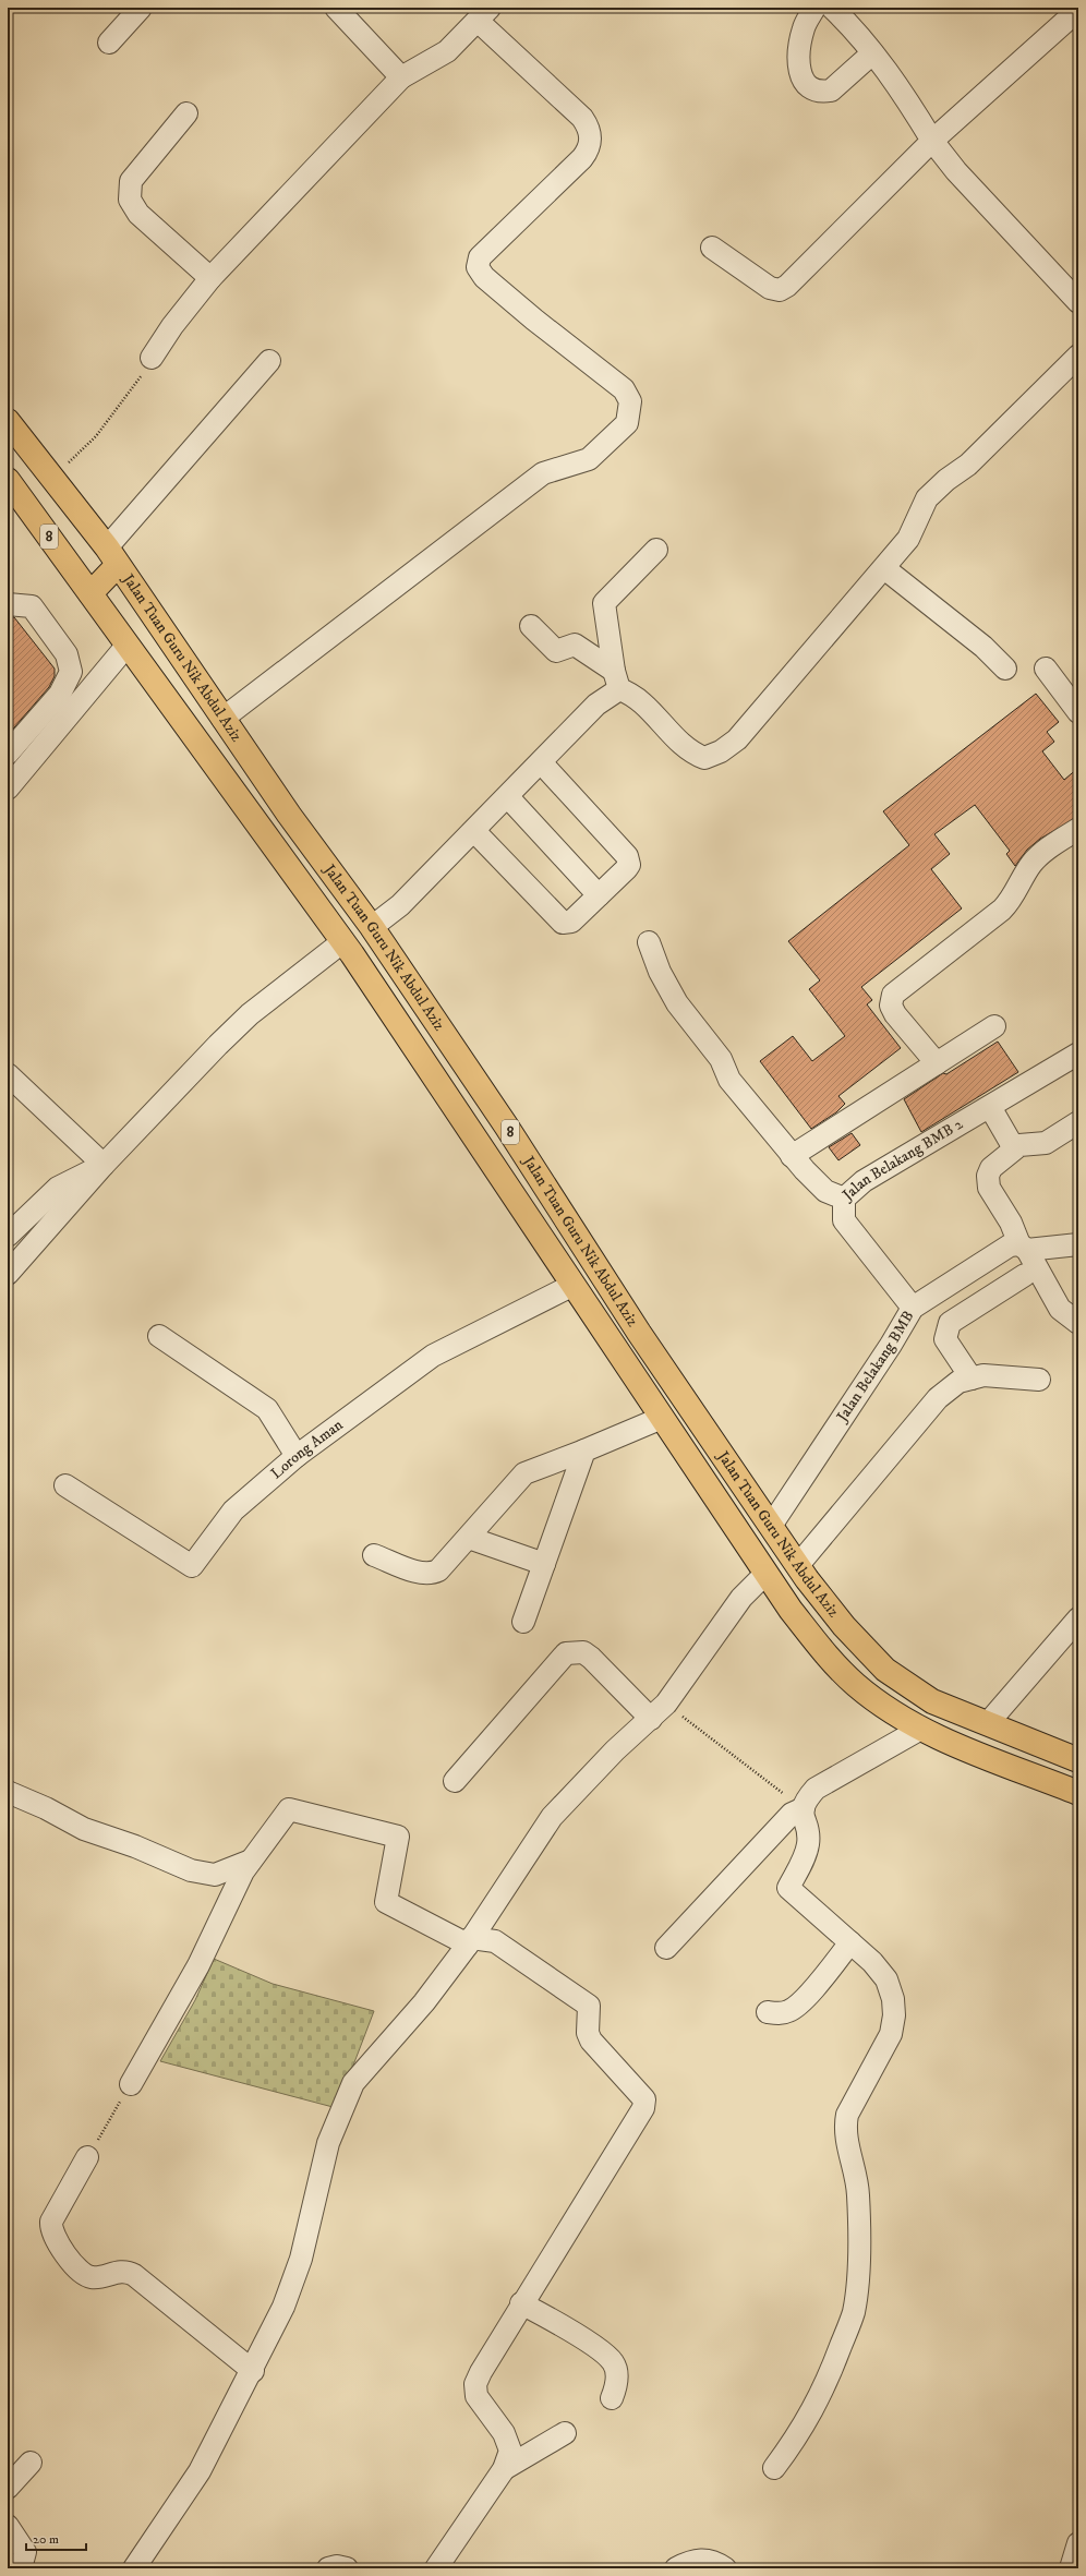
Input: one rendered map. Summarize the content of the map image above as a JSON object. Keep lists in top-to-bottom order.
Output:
{
  "streets": {
    "main road": ["8", "Jalan Tuan Guru Nik Abdul Aziz"],
    "street": ["Jalan Belakang BMB 2", "Jalan Belakang BMB", "Lorong Aman"]
  },
  "crossings": [
    ["Jalan Tuan Guru Nik Abdul Aziz", "Jalan Belakang BMB"],
    ["Jalan Tuan Guru Nik Abdul Aziz", "Lorong Aman"],
    ["Jalan Belakang BMB 2", "Jalan Belakang BMB"]
  ],
  "scale_bar": "20 m"
}
